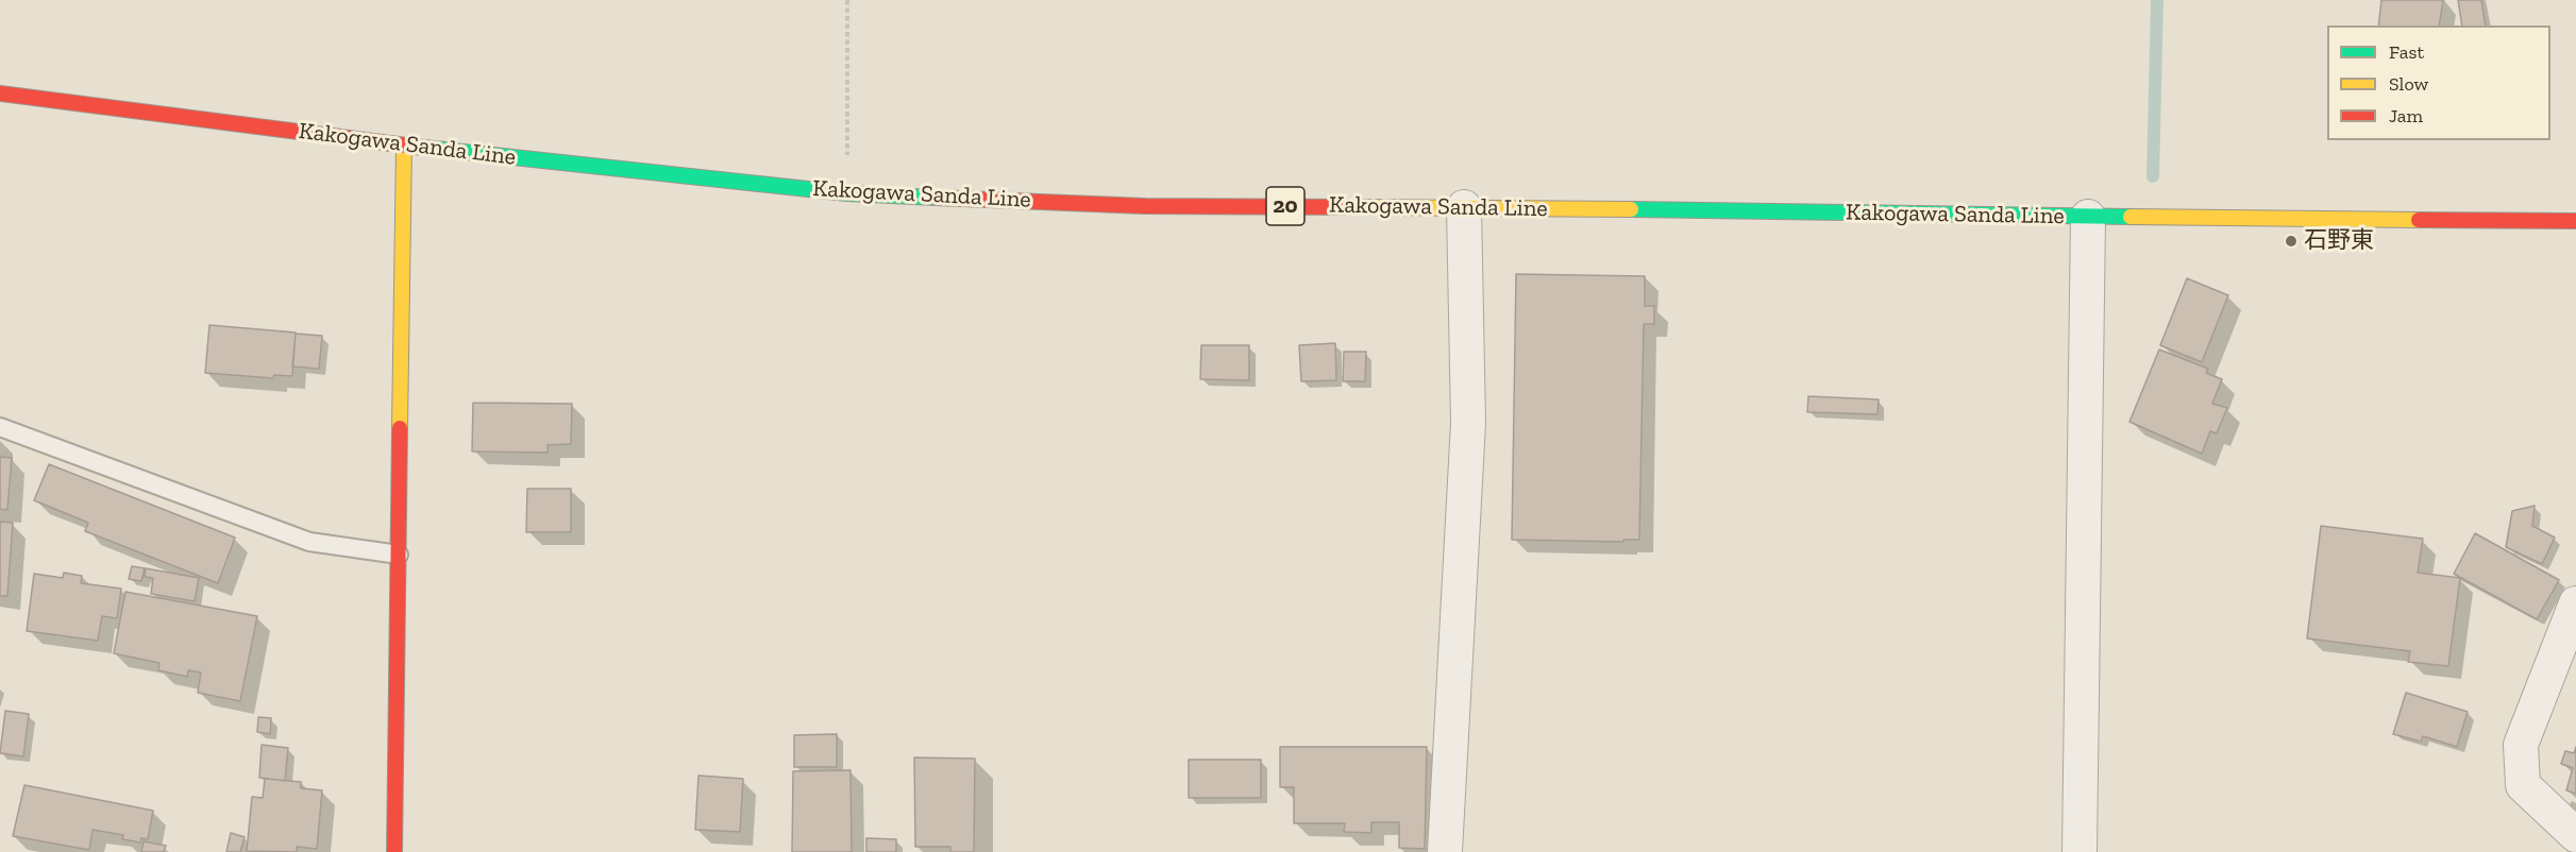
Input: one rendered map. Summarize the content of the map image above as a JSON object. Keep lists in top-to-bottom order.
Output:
{
  "streets": {
    "main road": ["Kakogawa Sanda Line", "20"]
  },
  "places": ["石野東"],
  "legend": ["Fast", "Slow", "Jam"]
}
